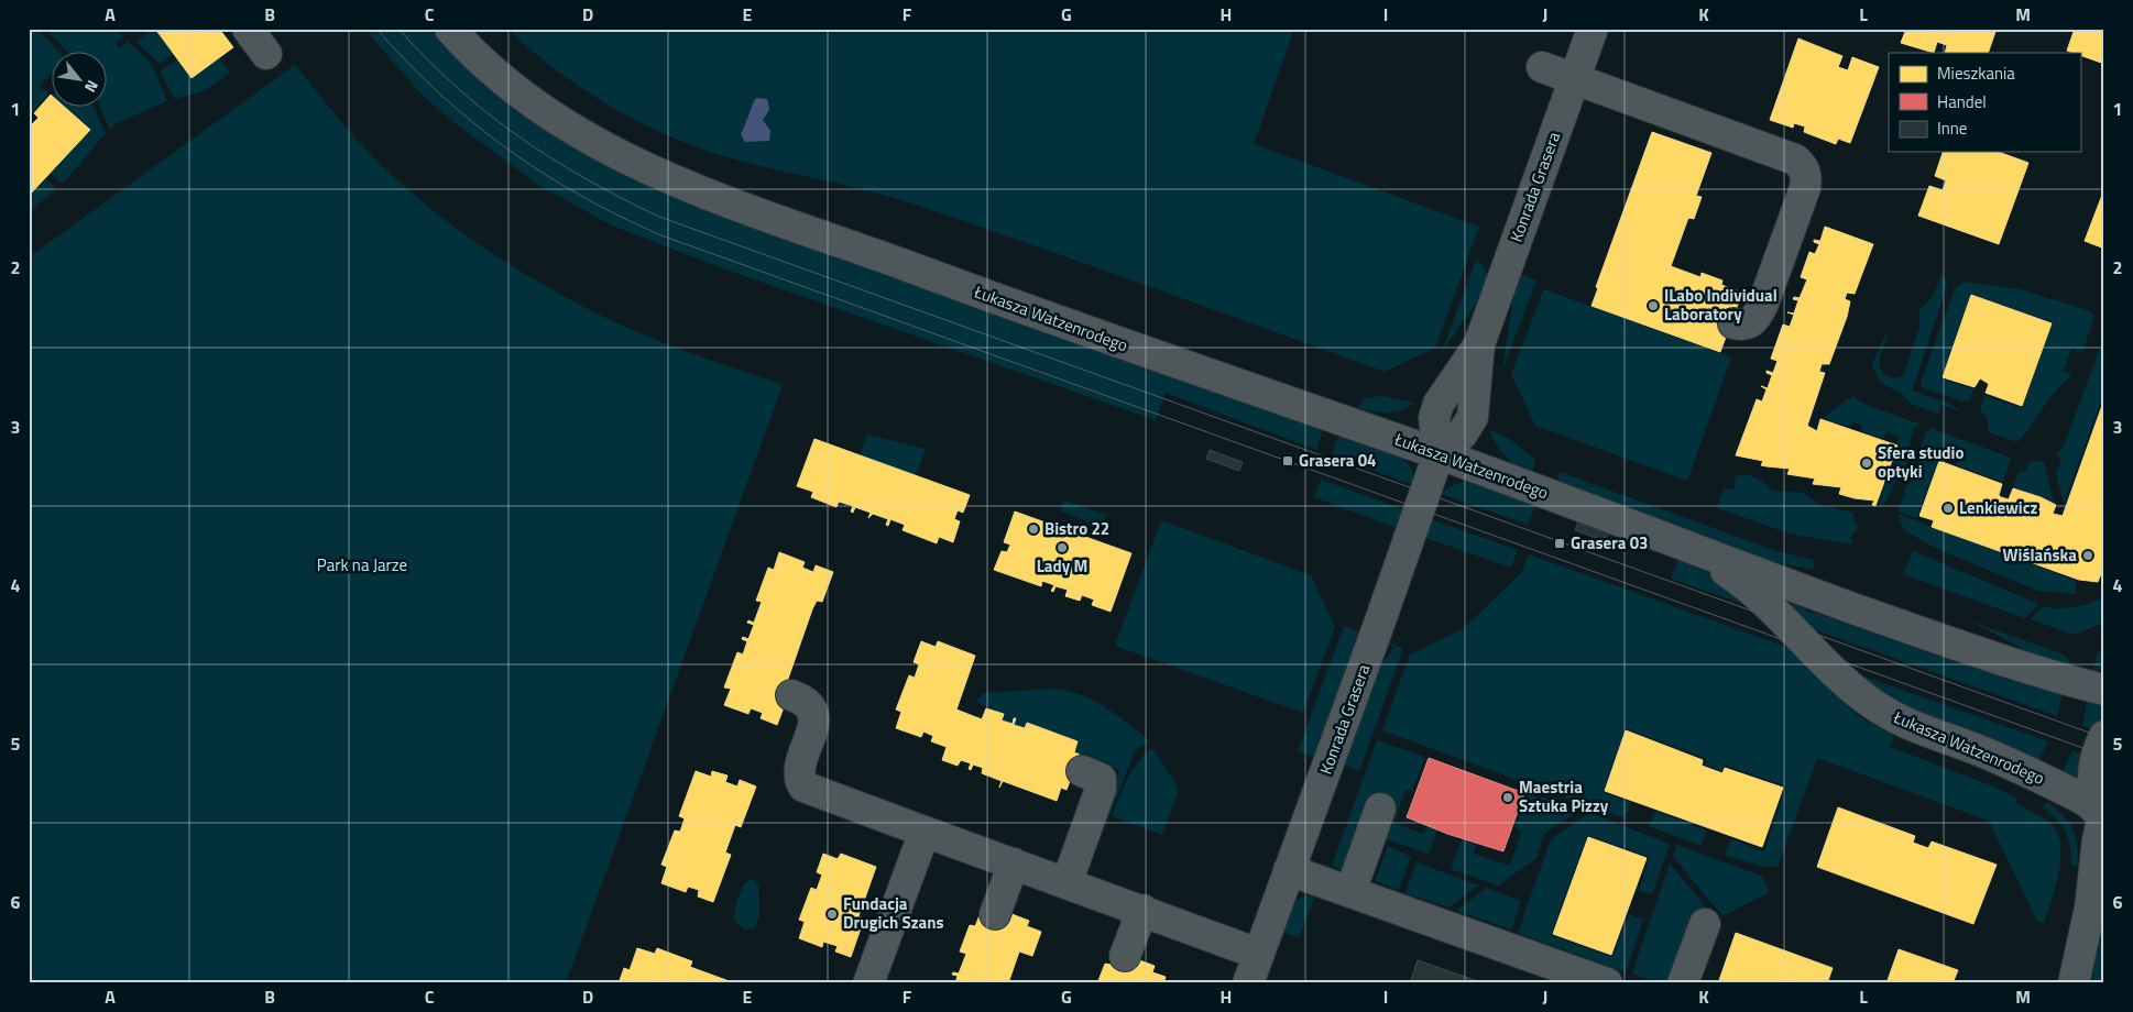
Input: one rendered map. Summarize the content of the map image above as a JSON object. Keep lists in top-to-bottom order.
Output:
{
  "streets": {
    "street": ["Konrada Grasera", "Łukasza Watzenrodego"]
  },
  "crossings": [
    ["Konrada Grasera", "Łukasza Watzenrodego"]
  ],
  "parks": ["Park na Jarze"],
  "places": {
    "other": [
      "ILabo Individual Laboratory",
      "Sfera studio optyki",
      "Lenkiewicz",
      "Bistro 22",
      "Lady M",
      "Wiślańska",
      "Maestria Sztuka Pizzy",
      "Fundacja Drugich Szans"
    ],
    "transit": ["Grasera 04", "Grasera 03"]
  },
  "legend": ["Mieszkania", "Handel", "Inne"],
  "north": "bottom right",
  "grid": {
    "columns": [
      "A",
      "B",
      "C",
      "D",
      "E",
      "F",
      "G",
      "H",
      "I",
      "J",
      "K",
      "L",
      "M"
    ],
    "rows": [
      "1",
      "2",
      "3",
      "4",
      "5",
      "6"
    ]
  }
}
